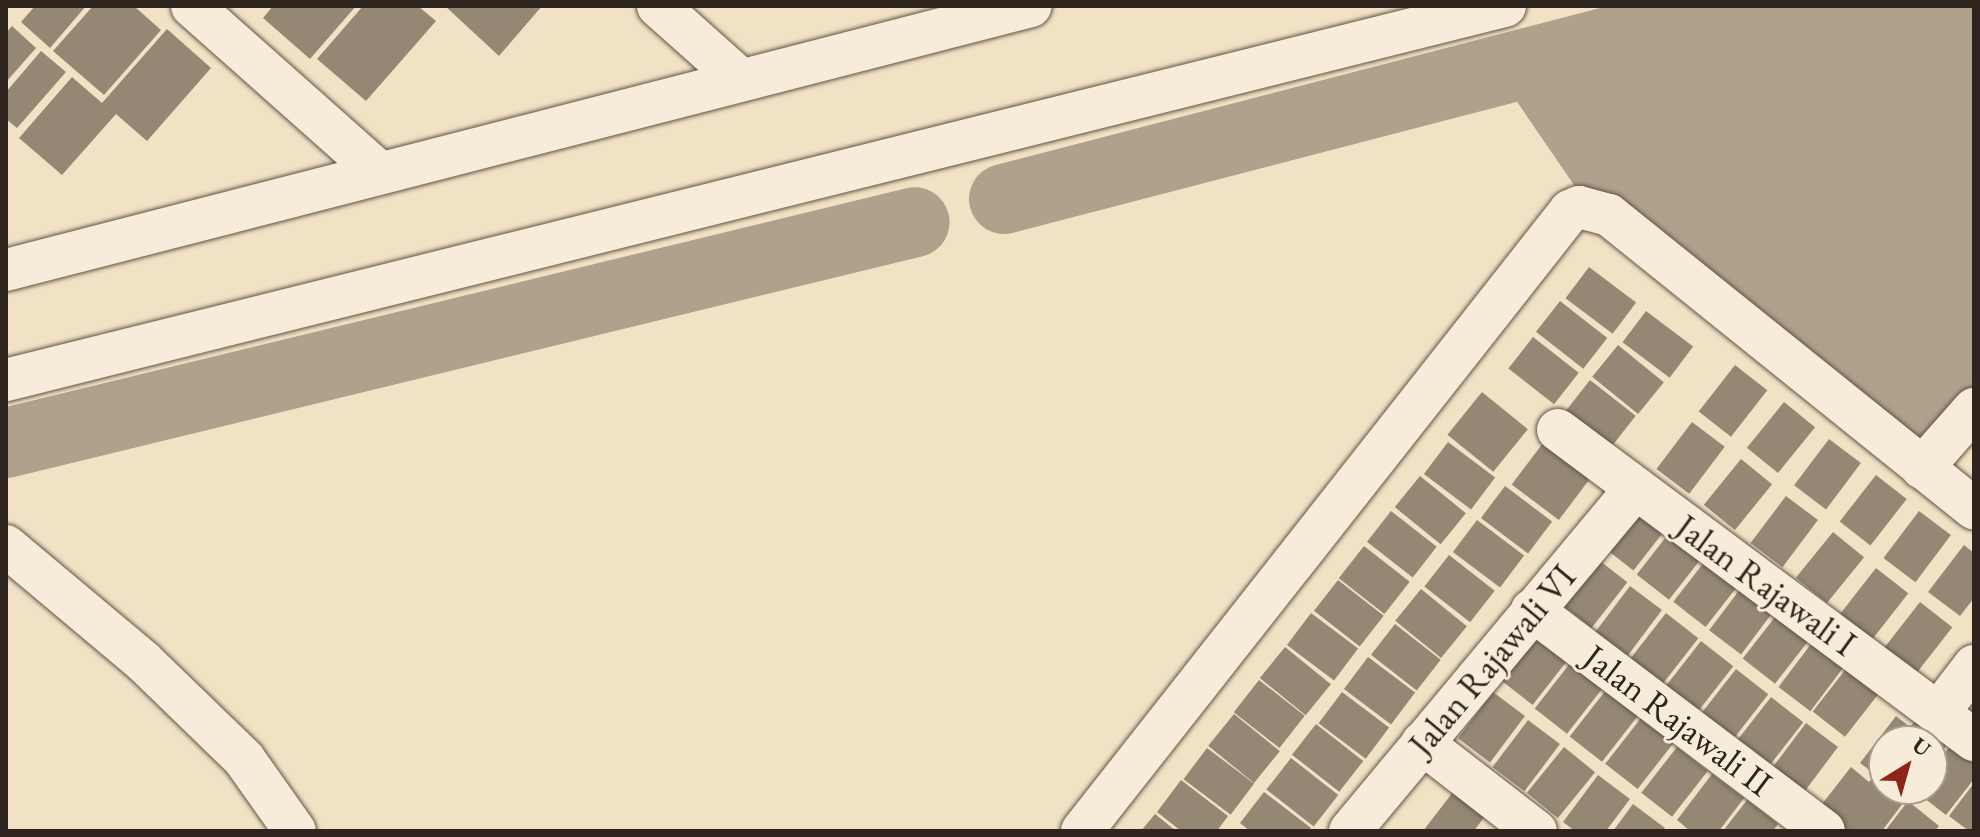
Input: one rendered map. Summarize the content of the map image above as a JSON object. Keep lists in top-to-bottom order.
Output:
{
  "streets": {
    "street": ["Jalan Rajawali I", "Jalan Rajawali VI", "Jalan Rajawali II"]
  },
  "crossings": [
    ["Jalan Rajawali I", "Jalan Rajawali VI"],
    ["Jalan Rajawali VI", "Jalan Rajawali II"]
  ],
  "north": "top right"
}
